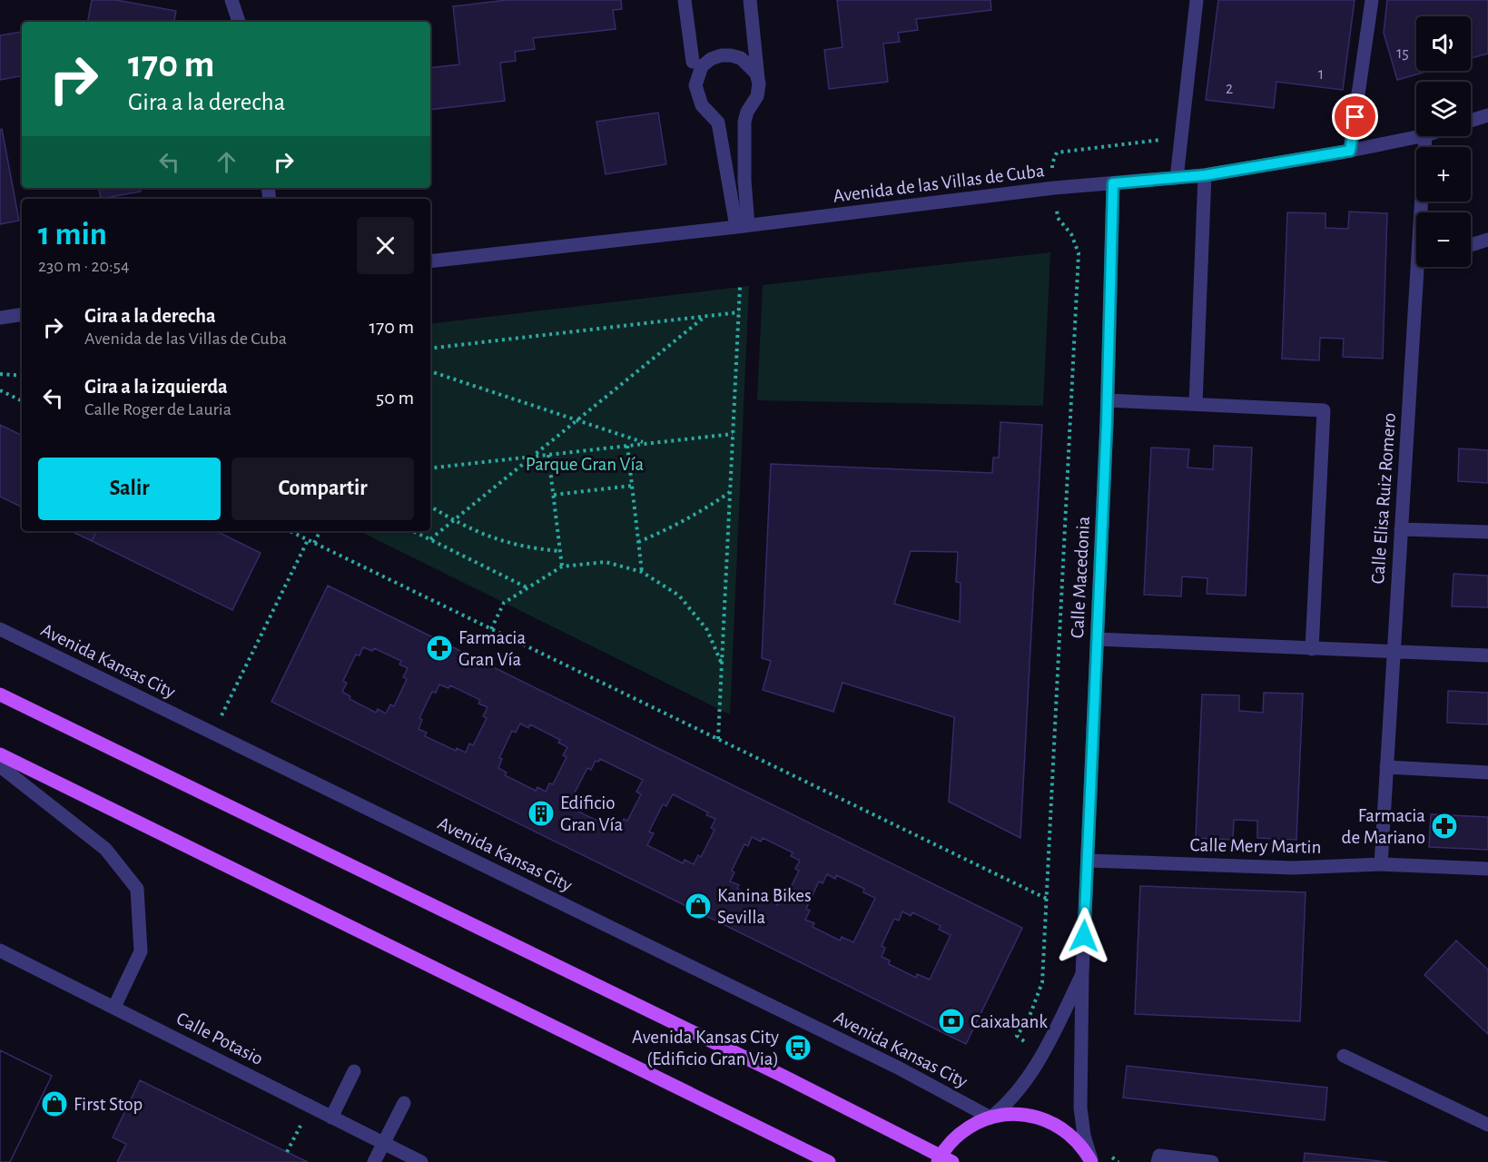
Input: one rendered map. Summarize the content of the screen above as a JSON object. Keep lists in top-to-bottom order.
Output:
{
  "streets": {
    "street": [
      "Avenida de las Villas de Cuba",
      "Calle Elisa Ruiz Romero",
      "Calle Macedonia",
      "Avenida Kansas City",
      "Calle Mery Martin",
      "Calle Potasio"
    ]
  },
  "crossings": [
    ["Avenida de las Villas de Cuba", "Calle Macedonia"],
    ["Calle Elisa Ruiz Romero", "Calle Mery Martin"],
    ["Calle Macedonia", "Calle Mery Martin"]
  ],
  "parks": ["Parque Gran Vía"],
  "places": {
    "pharmacy": ["Farmacia Gran Vía", "Farmacia de Mariano"],
    "building": ["Edificio Gran Vía"],
    "shop": ["Kanina Bikes Sevilla", "First Stop"],
    "bank": ["Caixabank"],
    "bus stop": ["Avenida Kansas City (Edificio Gran Via)"]
  },
  "house_numbers": ["15", "1", "2"],
  "page": {
    "map_buttons": ["+", "−"],
    "turn": ["170 m", "Gira a la derecha"],
    "heading": ["1 min", "230 m · 20:54"],
    "list": [
      {
        "name": "Gira a la derecha",
        "note": "Avenida de las Villas de Cuba",
        "value": "170 m"
      },
      {
        "name": "Gira a la izquierda",
        "note": "Calle Roger de Lauria",
        "value": "50 m"
      }
    ],
    "buttons": ["Salir", "Compartir"]
  }
}
